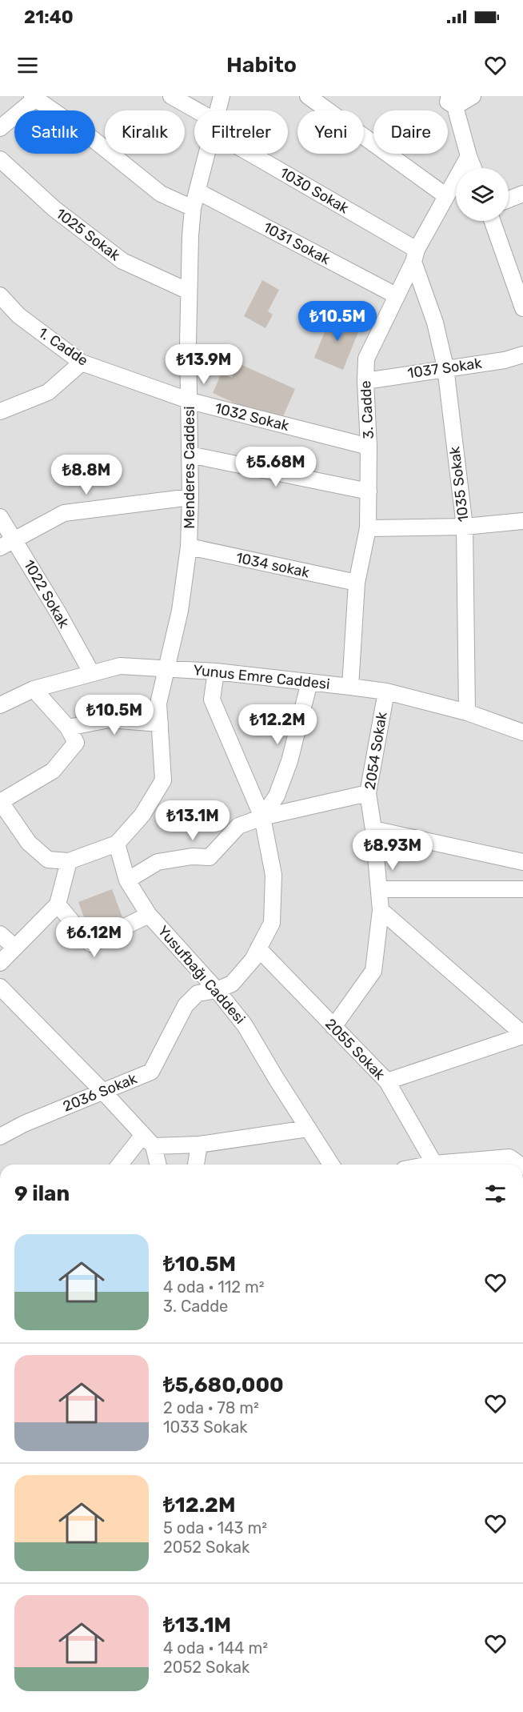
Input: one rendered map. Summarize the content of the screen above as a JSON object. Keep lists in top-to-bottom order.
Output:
{
  "streets": {
    "street": [
      "1030 Sokak",
      "1025 Sokak",
      "1031 Sokak",
      "1. Cadde",
      "1037 Sokak",
      "3. Cadde",
      "1032 Sokak",
      "Menderes Caddesi",
      "1035 Sokak",
      "1034 sokak",
      "1022 Sokak",
      "Yunus Emre Caddesi",
      "2054 Sokak",
      "Yusufbağı Caddesi",
      "2055 Sokak",
      "2036 Sokak"
    ]
  },
  "crossings": [
    ["1030 Sokak", "3. Cadde"],
    ["1030 Sokak", "1035 Sokak"],
    ["1025 Sokak", "Menderes Caddesi"],
    ["1031 Sokak", "3. Cadde"],
    ["1031 Sokak", "Menderes Caddesi"],
    ["1. Cadde", "1032 Sokak"],
    ["1. Cadde", "Menderes Caddesi"],
    ["1037 Sokak", "3. Cadde"],
    ["1037 Sokak", "1035 Sokak"],
    ["3. Cadde", "1032 Sokak"],
    ["3. Cadde", "1035 Sokak"],
    ["3. Cadde", "1034 sokak"],
    ["3. Cadde", "Yunus Emre Caddesi"],
    ["1032 Sokak", "Menderes Caddesi"],
    ["Menderes Caddesi", "1034 sokak"],
    ["Menderes Caddesi", "Yunus Emre Caddesi"],
    ["1035 Sokak", "Yunus Emre Caddesi"],
    ["1022 Sokak", "Yunus Emre Caddesi"],
    ["Yunus Emre Caddesi", "2054 Sokak"],
    ["Yunus Emre Caddesi", "2036 Sokak"],
    ["2054 Sokak", "2055 Sokak"],
    ["Yusufbağı Caddesi", "2036 Sokak"],
    ["2055 Sokak", "2036 Sokak"]
  ],
  "page": {
    "status": "21:40",
    "header": "Habito",
    "chip": [
      "Satılık",
      "Kiralık",
      "Filtreler",
      "Yeni",
      "Daire"
    ],
    "price": [
      "₺10.5M",
      "₺13.9M",
      "₺5.68M",
      "₺8.8M",
      "₺10.5M",
      "₺12.2M",
      "₺13.1M",
      "₺8.93M",
      "₺6.12M"
    ],
    "heading": "9 ilan",
    "list": [
      {
        "name": "₺10.5M",
        "note": "4 oda · 112 m² · 3. Cadde"
      },
      {
        "name": "₺5,680,000",
        "note": "2 oda · 78 m² · 1033 Sokak"
      },
      {
        "name": "₺12.2M",
        "note": "5 oda · 143 m² · 2052 Sokak"
      },
      {
        "name": "₺13.1M",
        "note": "4 oda · 144 m² · 2052 Sokak"
      }
    ]
  }
}
